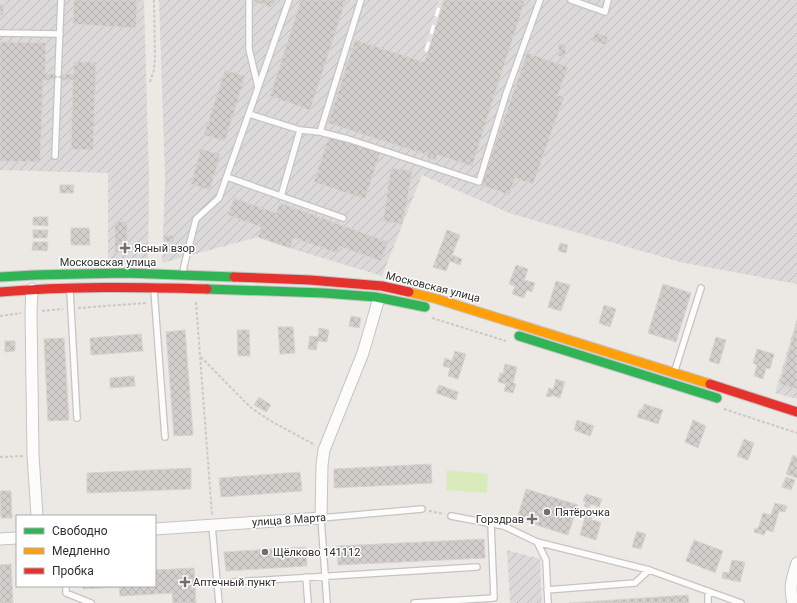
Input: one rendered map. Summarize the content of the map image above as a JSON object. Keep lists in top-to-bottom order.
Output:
{
  "streets": {
    "main road": ["Московская улица"],
    "street": ["улица 8 Марта"]
  },
  "places": {
    "health": ["Ясный взор", "Горздрав", "Аптечный пункт"],
    "other": ["Пятёрочка", "Щёлково 141112"]
  },
  "legend": ["Свободно", "Медленно", "Пробка"]
}
